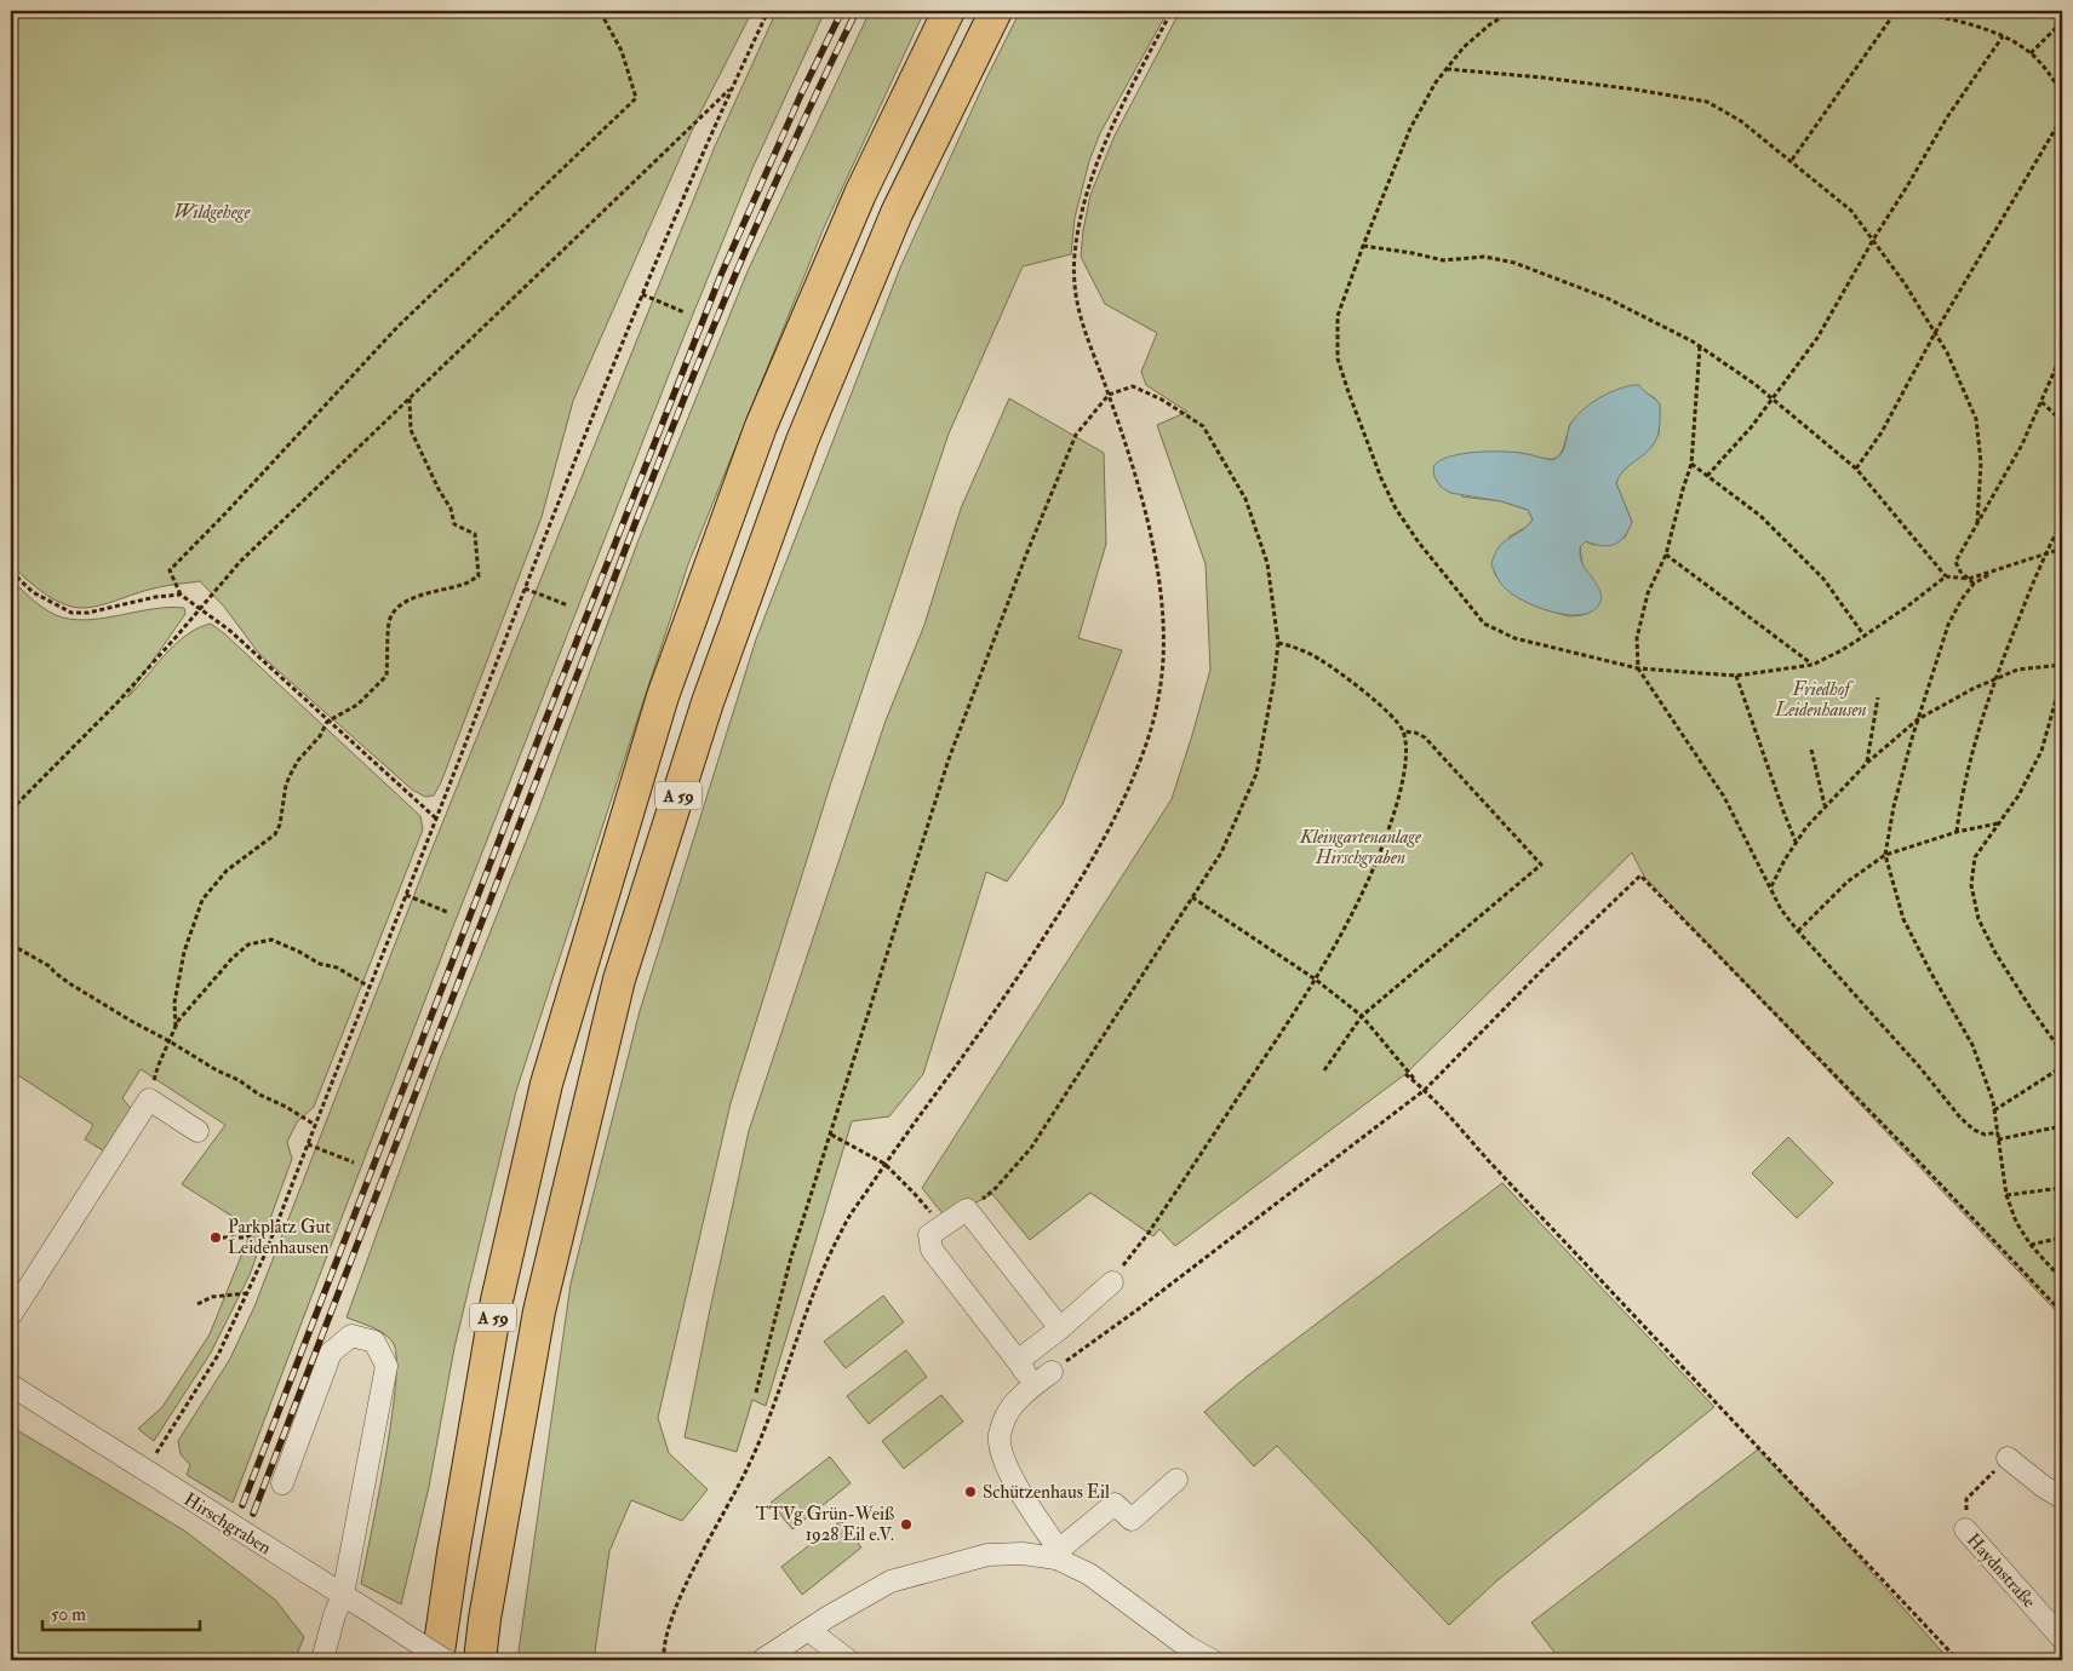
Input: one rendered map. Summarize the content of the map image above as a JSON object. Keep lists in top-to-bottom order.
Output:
{
  "streets": {
    "highway": ["A 59"],
    "street": ["Hirschgraben", "Haydnstraße"]
  },
  "parks": ["Wildgehege", "Friedhof Leidenhausen", "Kleingartenanlage Hirschgraben"],
  "places": ["Parkplatz Gut Leidenhausen", "Schützenhaus Eil", "TTVg Grün-Weiß 1928 Eil e.V."],
  "scale_bar": "50 m"
}
